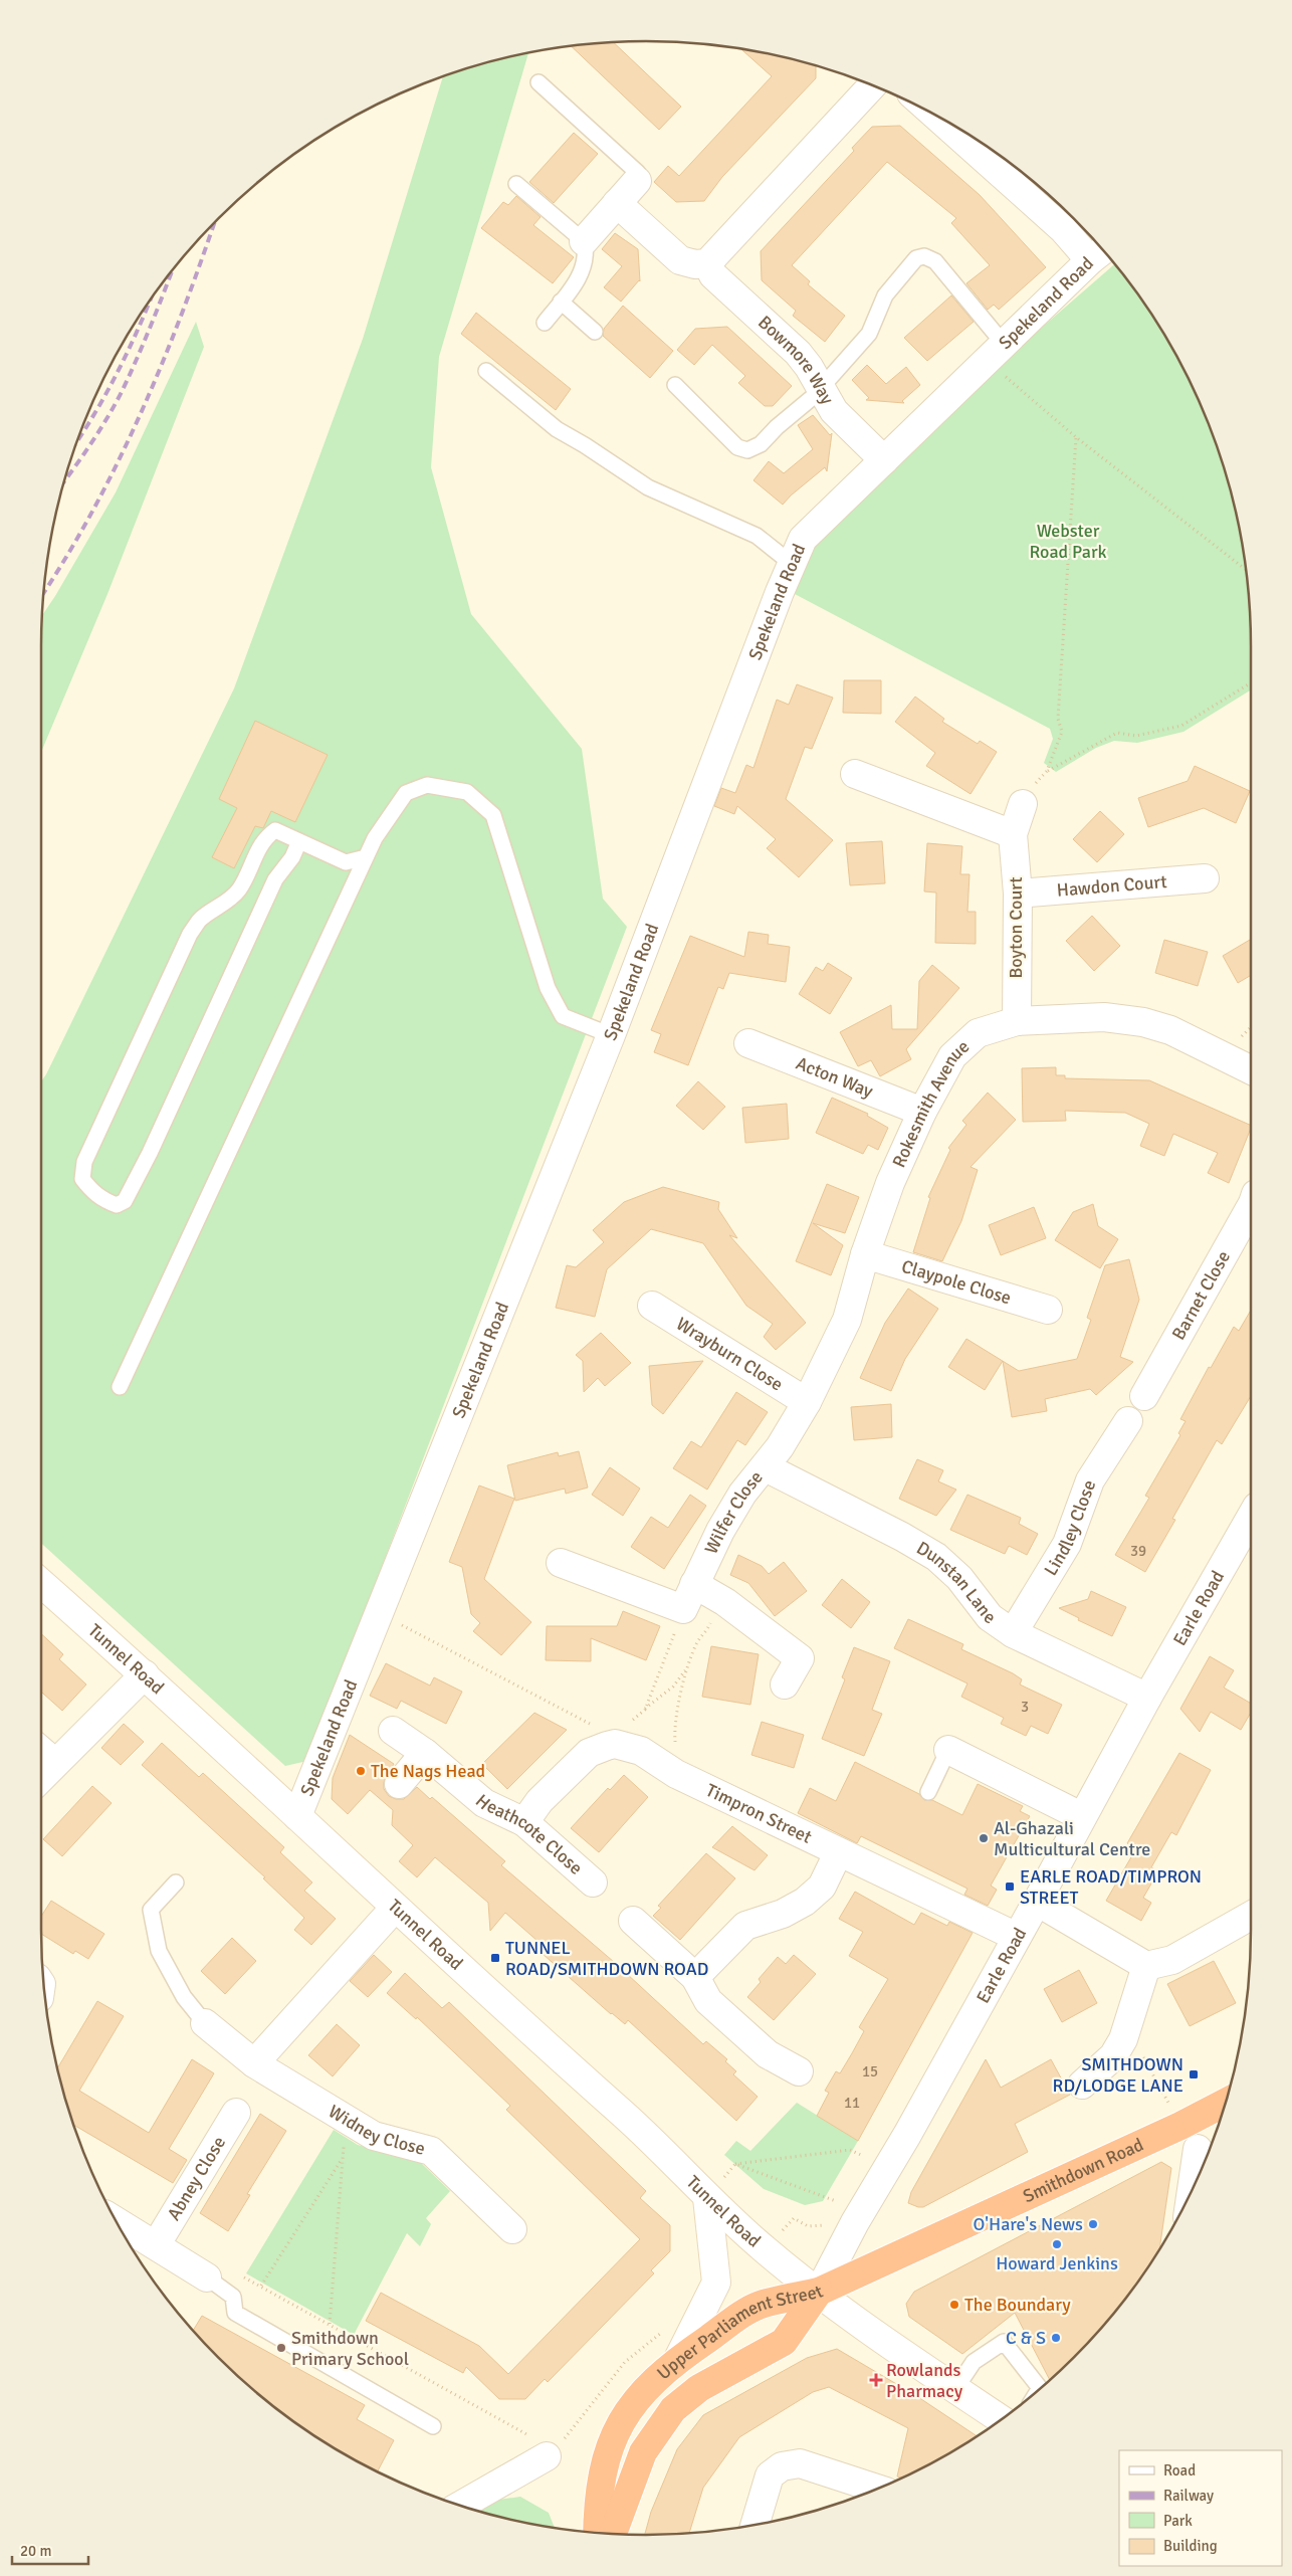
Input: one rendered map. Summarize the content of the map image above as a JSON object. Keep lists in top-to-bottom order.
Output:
{
  "streets": {
    "highway": ["Smithdown Road", "Upper Parliament Street"],
    "street": [
      "Spekeland Road",
      "Bowmore Way",
      "Hawdon Court",
      "Boyton Court",
      "Acton Way",
      "Rokesmith Avenue",
      "Claypole Close",
      "Barnet Close",
      "Wrayburn Close",
      "Wilfer Close",
      "Lindley Close",
      "Dunstan Lane",
      "Earle Road",
      "Tunnel Road",
      "Timpron Street",
      "Heathcote Close",
      "Widney Close",
      "Abney Close"
    ]
  },
  "crossings": [
    ["Spekeland Road", "Bowmore Way"],
    ["Spekeland Road", "Tunnel Road"],
    ["Hawdon Court", "Boyton Court"],
    ["Boyton Court", "Rokesmith Avenue"],
    ["Acton Way", "Rokesmith Avenue"],
    ["Rokesmith Avenue", "Claypole Close"],
    ["Rokesmith Avenue", "Wrayburn Close"],
    ["Rokesmith Avenue", "Wilfer Close"],
    ["Rokesmith Avenue", "Dunstan Lane"],
    ["Wilfer Close", "Dunstan Lane"],
    ["Lindley Close", "Dunstan Lane"],
    ["Dunstan Lane", "Earle Road"],
    ["Earle Road", "Tunnel Road"],
    ["Earle Road", "Timpron Street"],
    ["Earle Road", "Smithdown Road"],
    ["Earle Road", "Upper Parliament Street"],
    ["Tunnel Road", "Smithdown Road"],
    ["Tunnel Road", "Upper Parliament Street"],
    ["Smithdown Road", "Upper Parliament Street"]
  ],
  "parks": ["Webster Road Park"],
  "places": {
    "other": [
      "The Nags Head",
      "Al-Ghazali Multicultural Centre",
      "O'Hare's News",
      "Howard Jenkins",
      "The Boundary",
      "C & S",
      "Smithdown Primary School"
    ],
    "transit": ["EARLE ROAD/TIMPRON STREET", "TUNNEL ROAD/SMITHDOWN ROAD", "SMITHDOWN RD/LODGE LANE"],
    "health": ["Rowlands Pharmacy"]
  },
  "house_numbers": [
    "39",
    "3",
    "15",
    "11"
  ],
  "legend": [
    "Road",
    "Railway",
    "Park",
    "Building"
  ],
  "scale_bar": "20 m"
}
